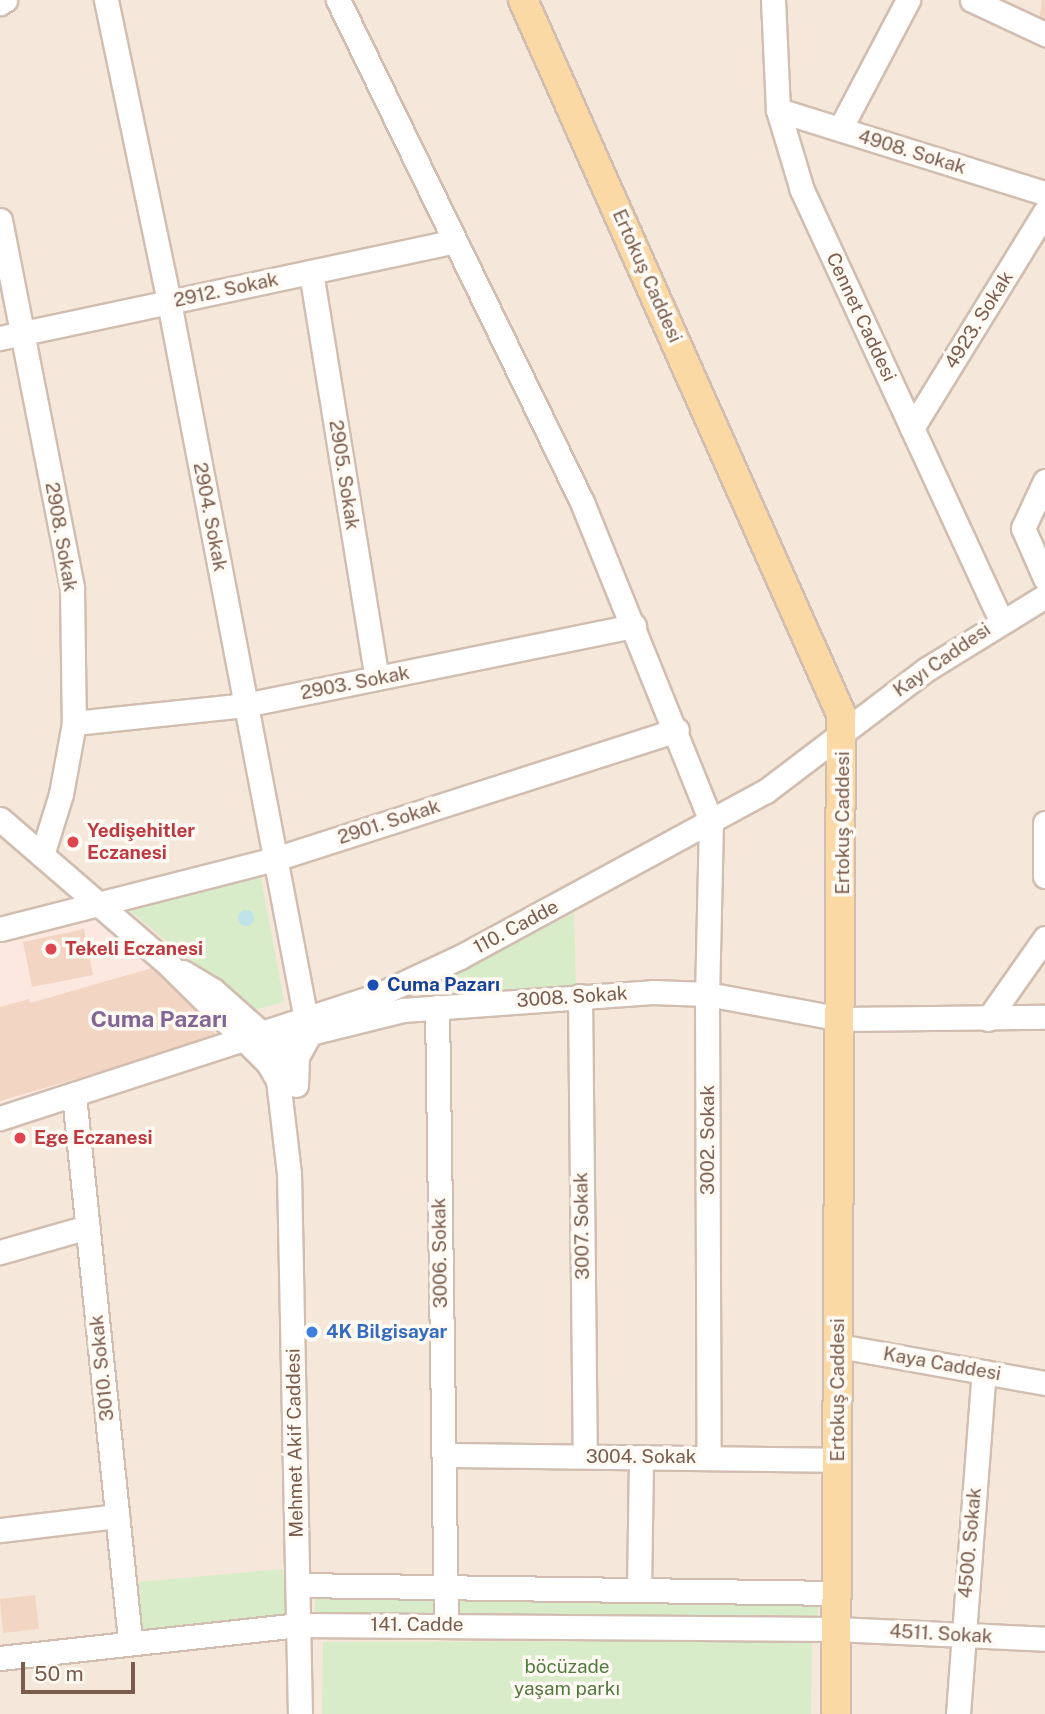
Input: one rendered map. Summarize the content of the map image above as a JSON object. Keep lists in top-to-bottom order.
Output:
{
  "streets": {
    "main road": ["Ertokuş Caddesi"],
    "street": [
      "4908. Sokak",
      "2912. Sokak",
      "Cennet Caddesi",
      "4923. Sokak",
      "2905. Sokak",
      "2904. Sokak",
      "2908. Sokak",
      "Kayı Caddesi",
      "2903. Sokak",
      "2901. Sokak",
      "110. Cadde",
      "3008. Sokak",
      "3002. Sokak",
      "3007. Sokak",
      "3006. Sokak",
      "Kaya Caddesi",
      "3010. Sokak",
      "Mehmet Akif Caddesi",
      "3004. Sokak",
      "4500. Sokak",
      "141. Cadde",
      "4511. Sokak"
    ]
  },
  "crossings": [
    ["4908. Sokak", "Cennet Caddesi"],
    ["Ertokuş Caddesi", "Kayı Caddesi"],
    ["Ertokuş Caddesi", "110. Cadde"],
    ["Ertokuş Caddesi", "3008. Sokak"],
    ["Ertokuş Caddesi", "Kaya Caddesi"],
    ["Ertokuş Caddesi", "3004. Sokak"],
    ["Ertokuş Caddesi", "141. Cadde"],
    ["Ertokuş Caddesi", "4511. Sokak"],
    ["2912. Sokak", "2905. Sokak"],
    ["2912. Sokak", "2904. Sokak"],
    ["2912. Sokak", "2908. Sokak"],
    ["Cennet Caddesi", "4923. Sokak"],
    ["Cennet Caddesi", "Kayı Caddesi"],
    ["2905. Sokak", "2903. Sokak"],
    ["2904. Sokak", "2903. Sokak"],
    ["2904. Sokak", "2901. Sokak"],
    ["2904. Sokak", "110. Cadde"],
    ["2904. Sokak", "3008. Sokak"],
    ["2908. Sokak", "2903. Sokak"],
    ["2908. Sokak", "Mehmet Akif Caddesi"],
    ["Kayı Caddesi", "110. Cadde"],
    ["2901. Sokak", "Mehmet Akif Caddesi"],
    ["110. Cadde", "3008. Sokak"],
    ["110. Cadde", "3002. Sokak"],
    ["110. Cadde", "3010. Sokak"],
    ["110. Cadde", "Mehmet Akif Caddesi"],
    ["3008. Sokak", "3002. Sokak"],
    ["3008. Sokak", "3007. Sokak"],
    ["3008. Sokak", "3006. Sokak"],
    ["3002. Sokak", "3004. Sokak"],
    ["3007. Sokak", "3004. Sokak"],
    ["3006. Sokak", "3004. Sokak"],
    ["3006. Sokak", "141. Cadde"],
    ["Kaya Caddesi", "4500. Sokak"],
    ["3010. Sokak", "141. Cadde"],
    ["Mehmet Akif Caddesi", "141. Cadde"],
    ["4500. Sokak", "4511. Sokak"],
    ["141. Cadde", "4511. Sokak"]
  ],
  "districts": ["Cuma Pazarı"],
  "parks": ["böcüzade yaşam parkı"],
  "places": [
    "Yedişehitler Eczanesi",
    "Tekeli Eczanesi",
    "Cuma Pazarı",
    "Ege Eczanesi",
    "4K Bilgisayar"
  ],
  "scale_bar": "50 m"
}
